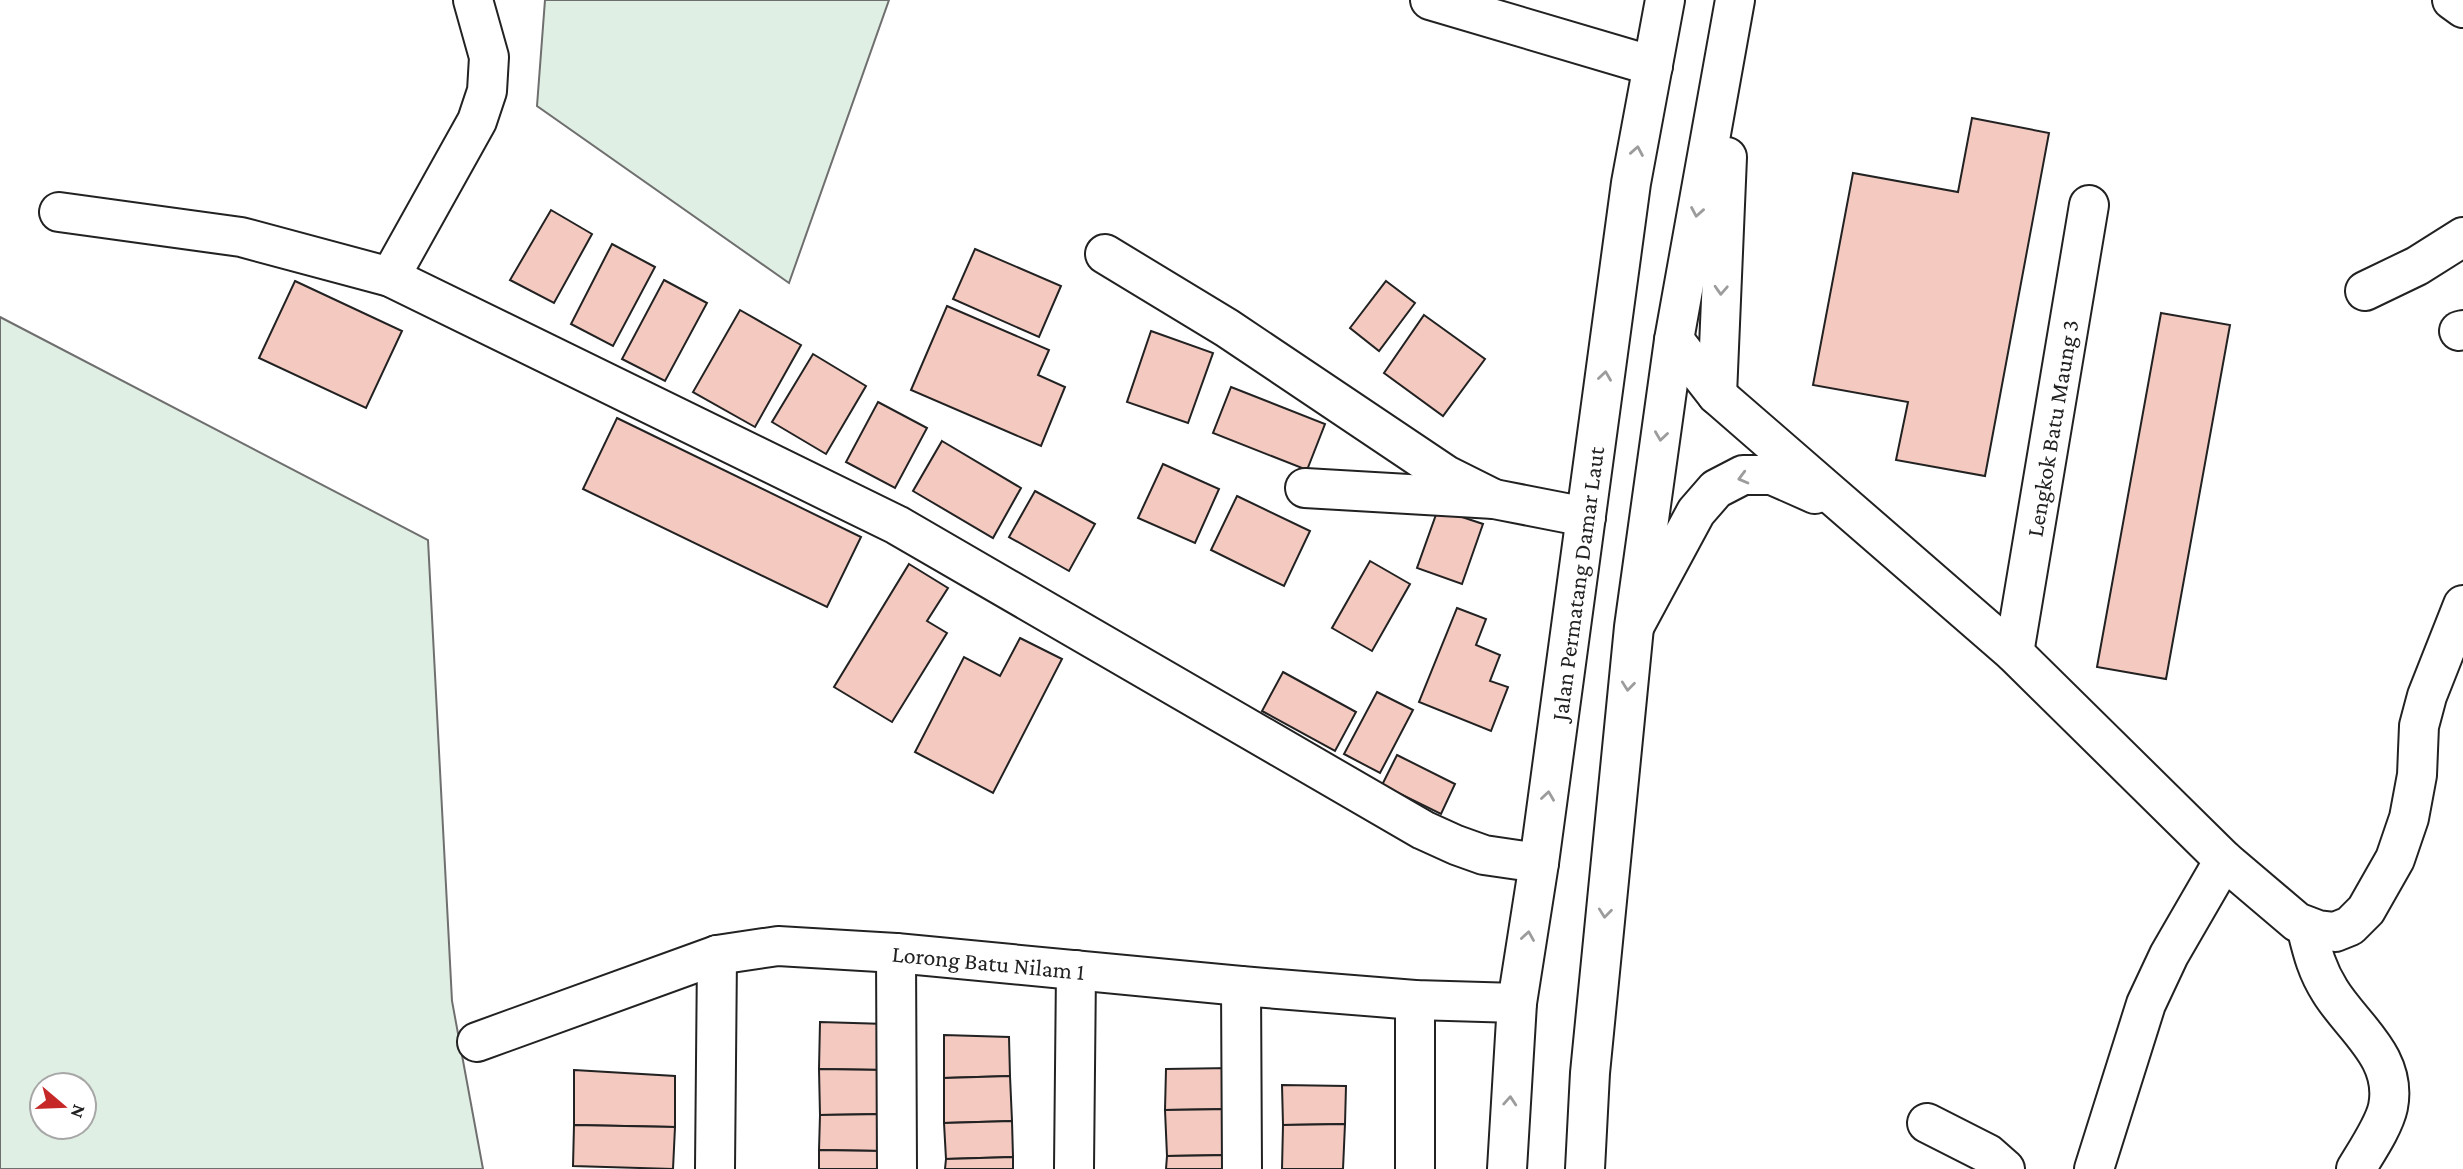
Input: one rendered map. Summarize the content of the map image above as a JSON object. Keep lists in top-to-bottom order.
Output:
{
  "streets": {
    "main road": ["Lengkok Batu Maung 3", "Jalan Permatang Damar Laut", "Lorong Batu Nilam 1"]
  },
  "crossings": [
    ["Jalan Permatang Damar Laut", "Lorong Batu Nilam 1"]
  ],
  "north": "right"
}
